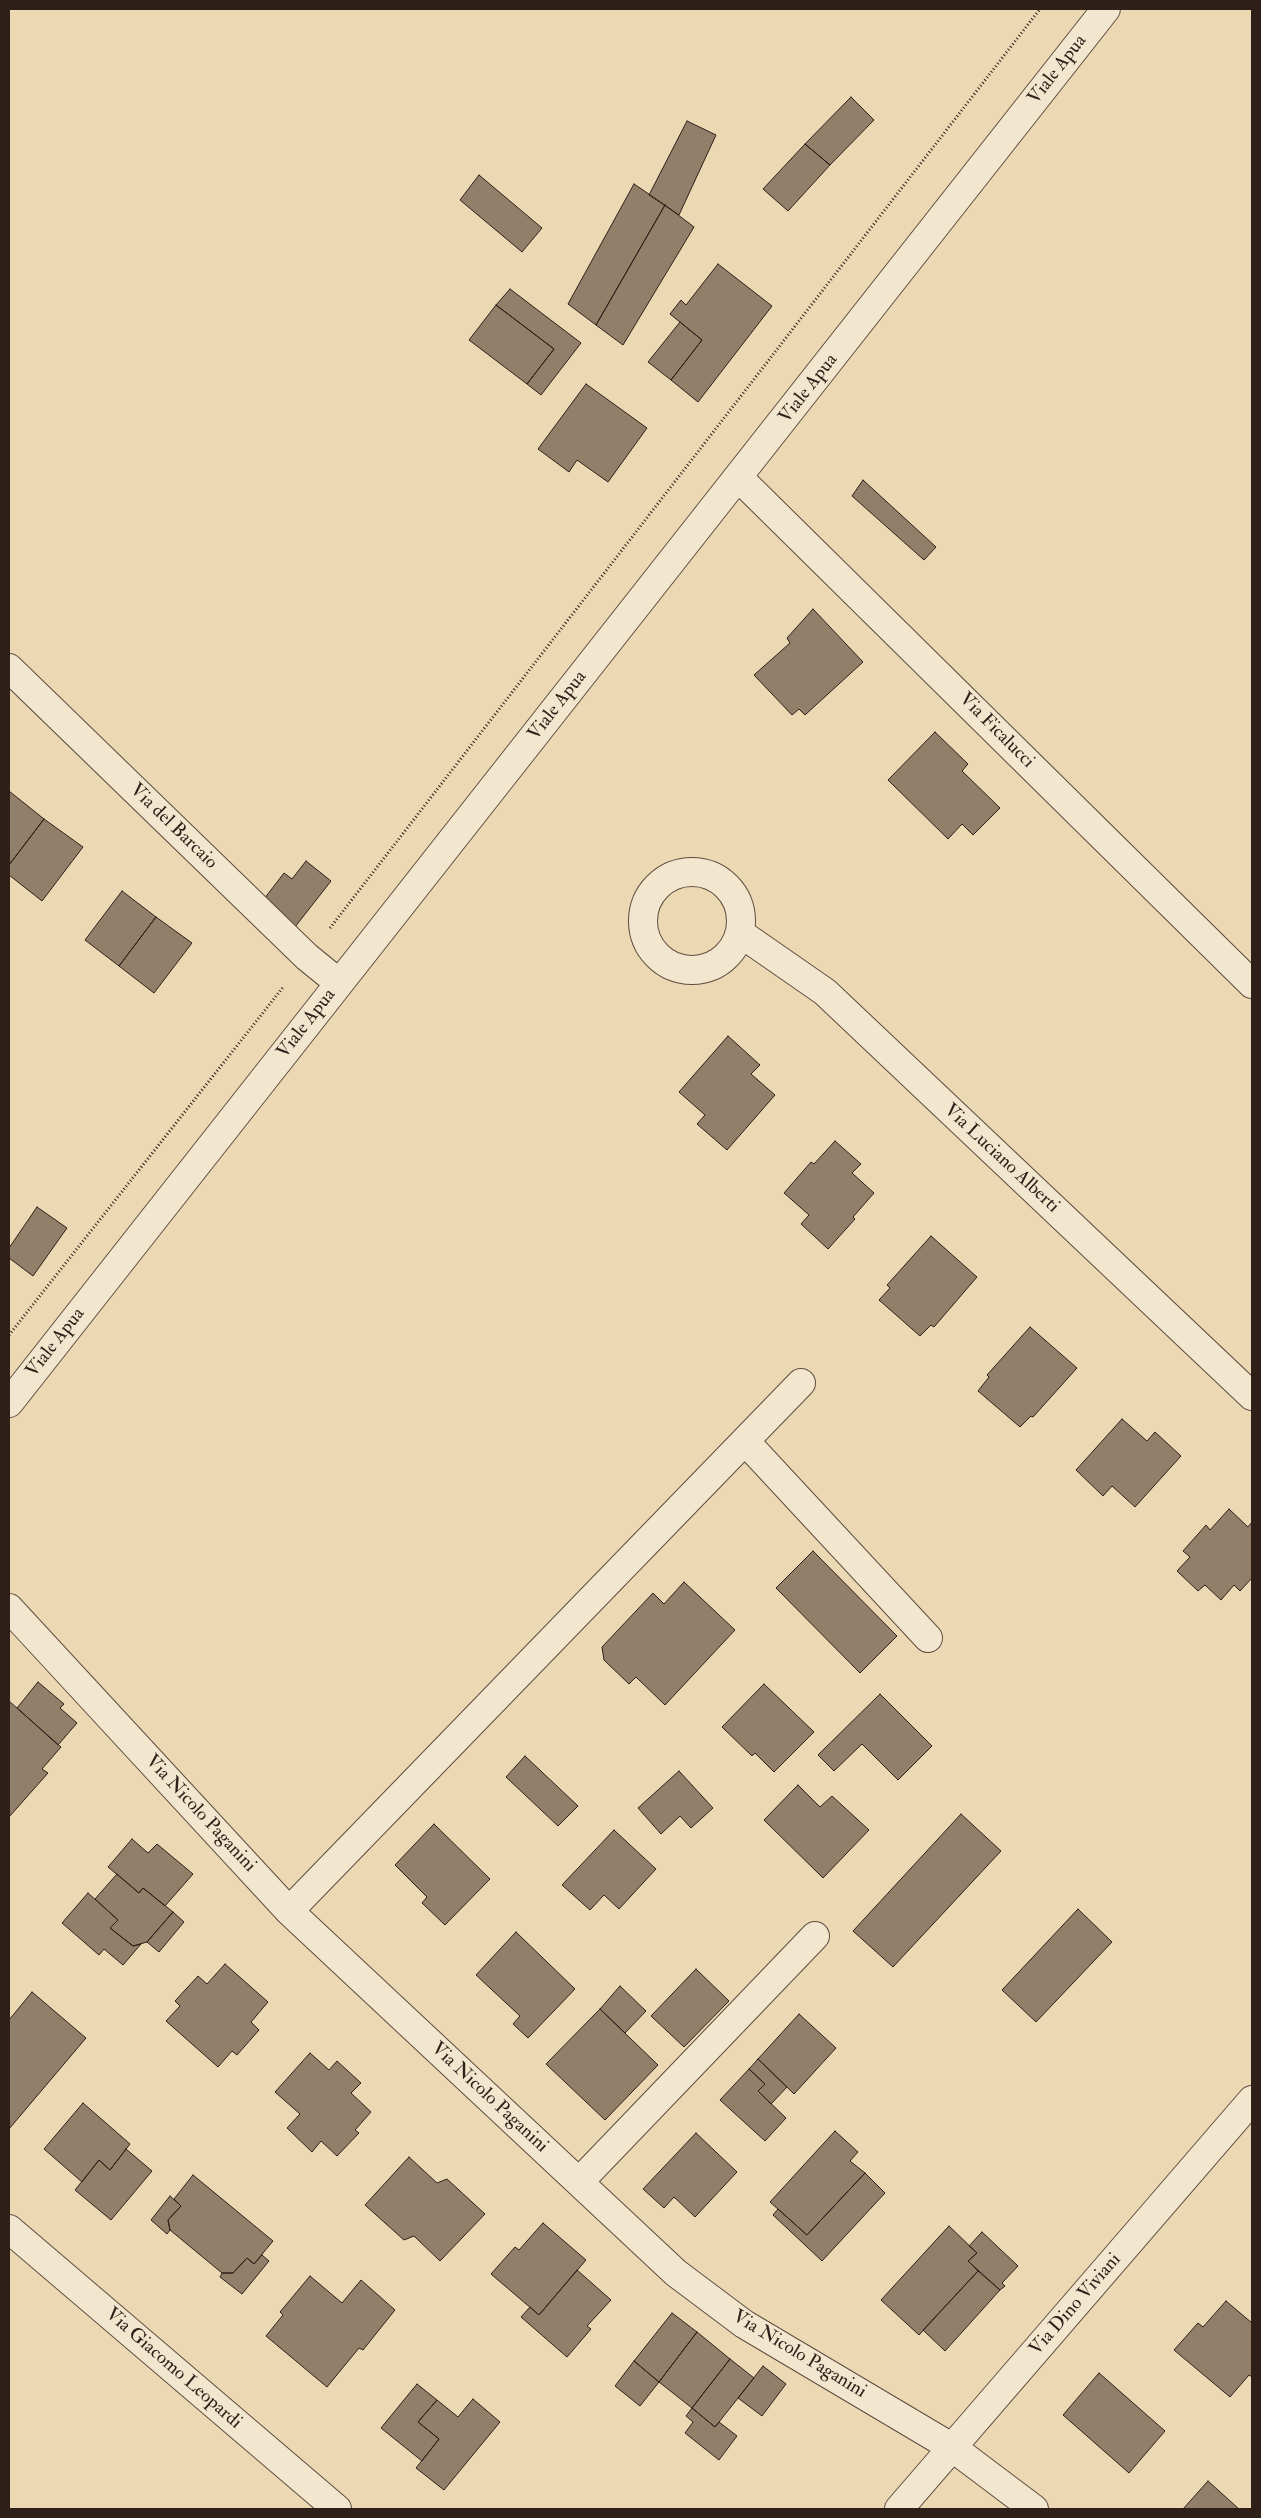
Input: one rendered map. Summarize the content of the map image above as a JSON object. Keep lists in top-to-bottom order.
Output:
{
  "streets": {
    "street": [
      "Viale Apua",
      "Via Ficalucci",
      "Via del Barcaio",
      "Via Luciano Alberti",
      "Via Nicolo Paganini",
      "Via Dino Viviani",
      "Via Giacomo Leopardi"
    ]
  },
  "crossings": [
    ["Viale Apua", "Via Ficalucci"],
    ["Viale Apua", "Via del Barcaio"],
    ["Via Nicolo Paganini", "Via Dino Viviani"]
  ]
}
